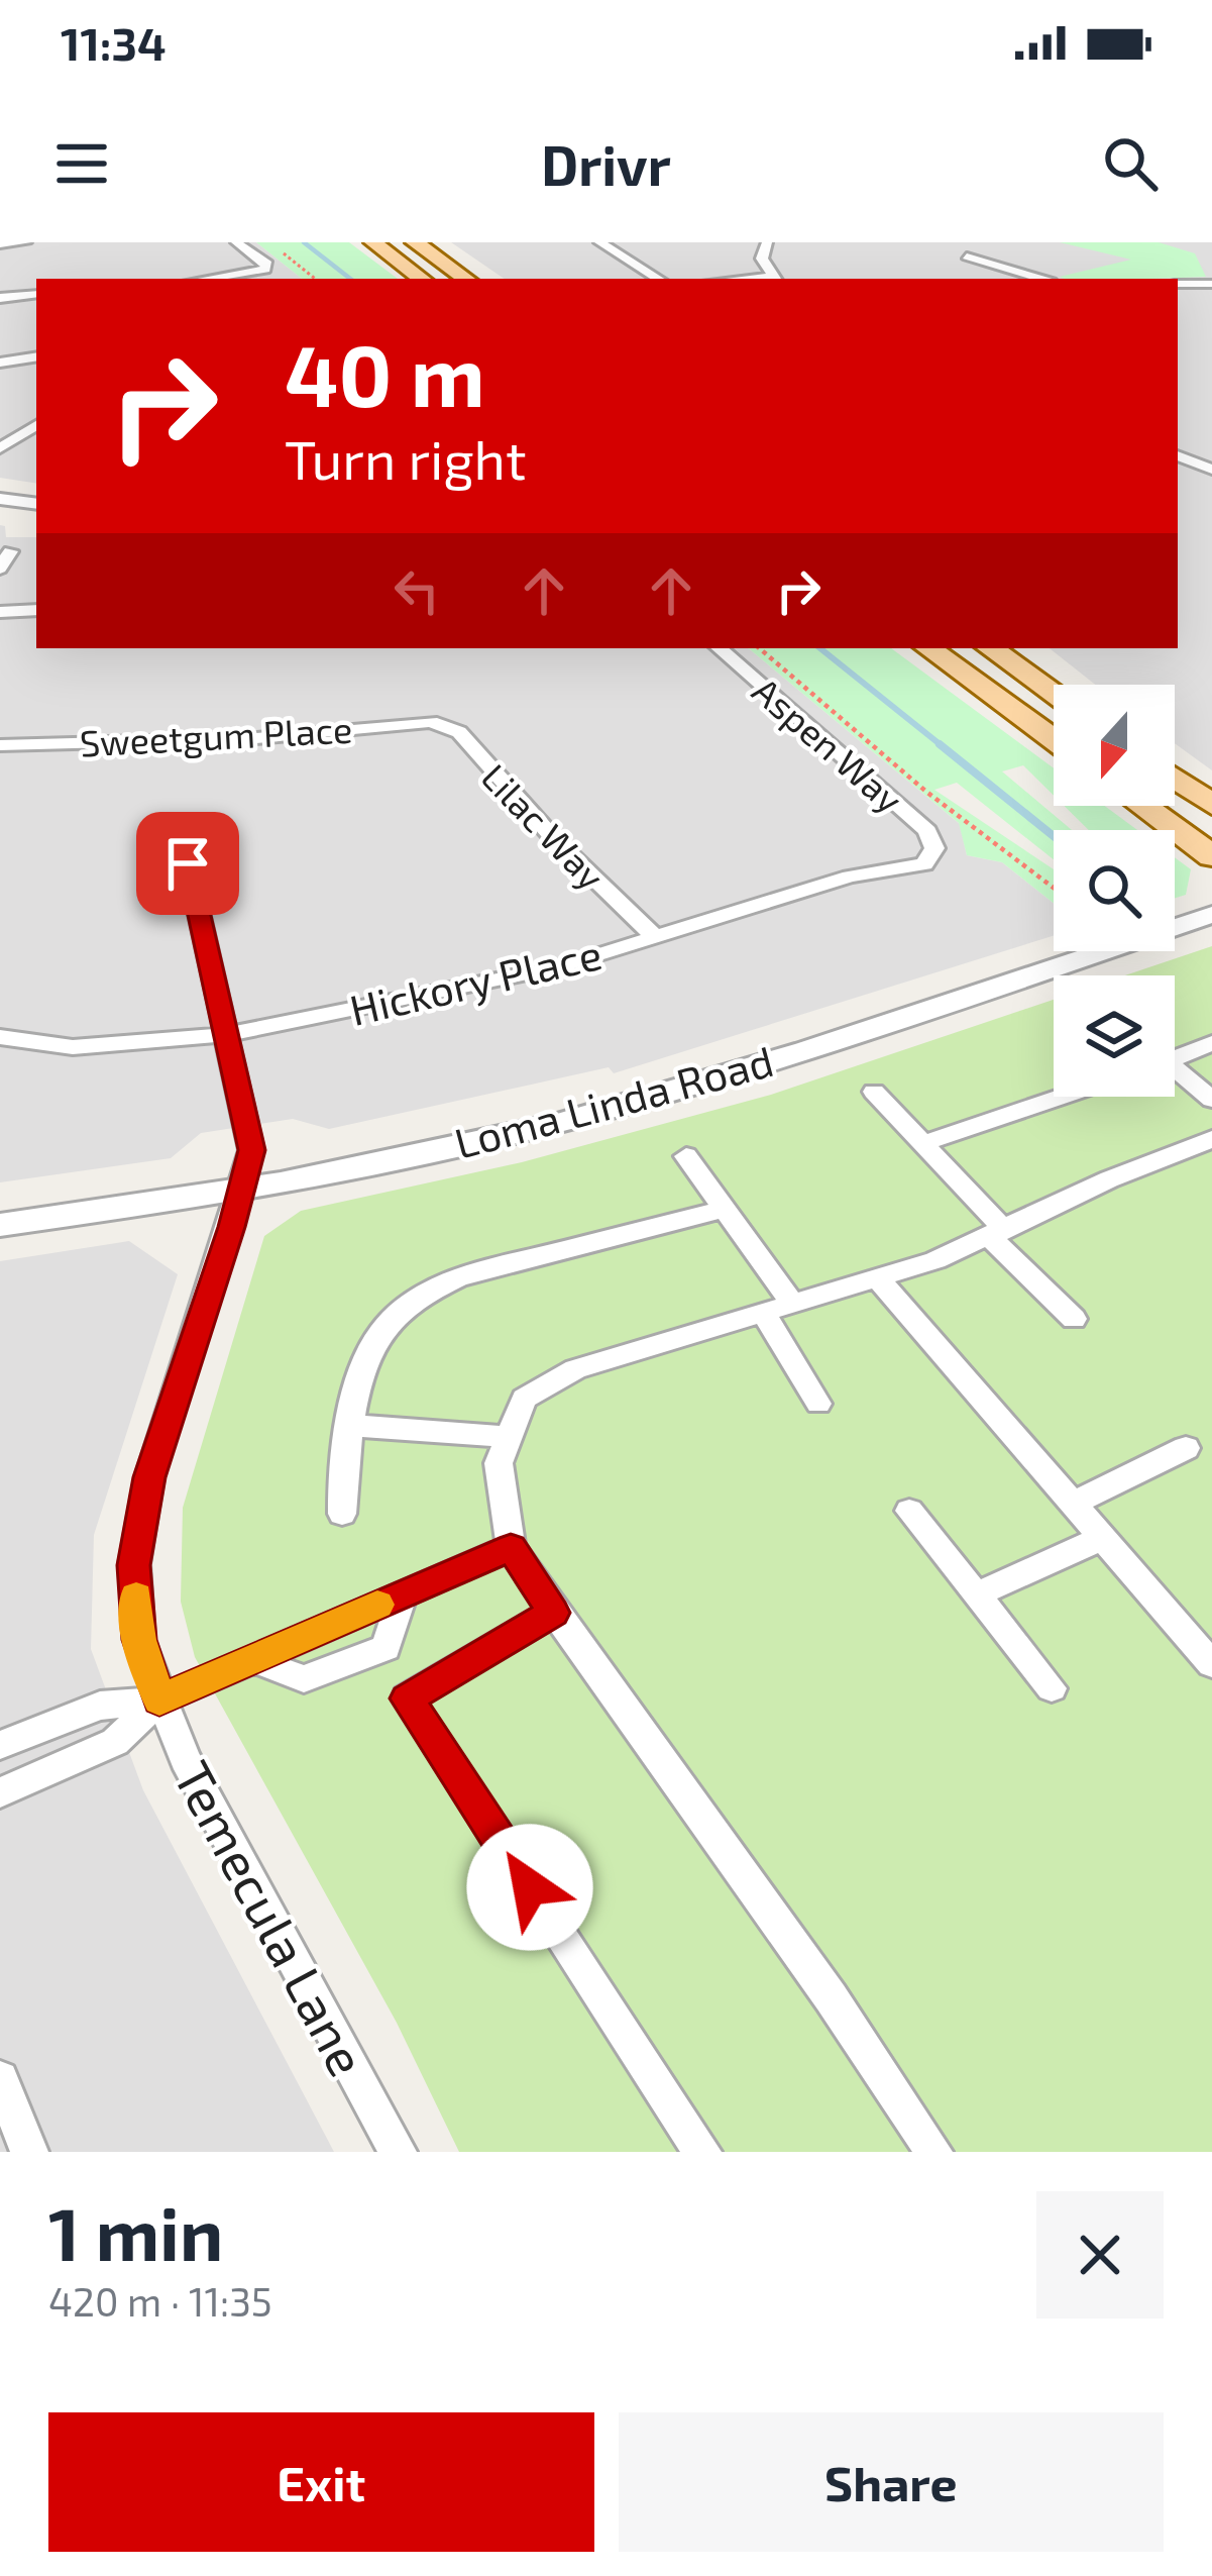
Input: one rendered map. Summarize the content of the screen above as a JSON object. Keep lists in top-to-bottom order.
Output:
{
  "streets": {
    "street": [
      "Sweetgum Place",
      "Aspen Way",
      "Lilac Way",
      "Hickory Place",
      "Loma Linda Road",
      "Temecula Lane"
    ]
  },
  "crossings": [
    ["Sweetgum Place", "Lilac Way"],
    ["Aspen Way", "Hickory Place"],
    ["Lilac Way", "Hickory Place"],
    ["Hickory Place", "Temecula Lane"],
    ["Loma Linda Road", "Temecula Lane"]
  ],
  "north": "bottom",
  "page": {
    "status": "11:34",
    "header": "Drivr",
    "turn": ["40 m", "Turn right"],
    "heading": ["1 min", "420 m · 11:35"],
    "buttons": ["Exit", "Share"]
  }
}
